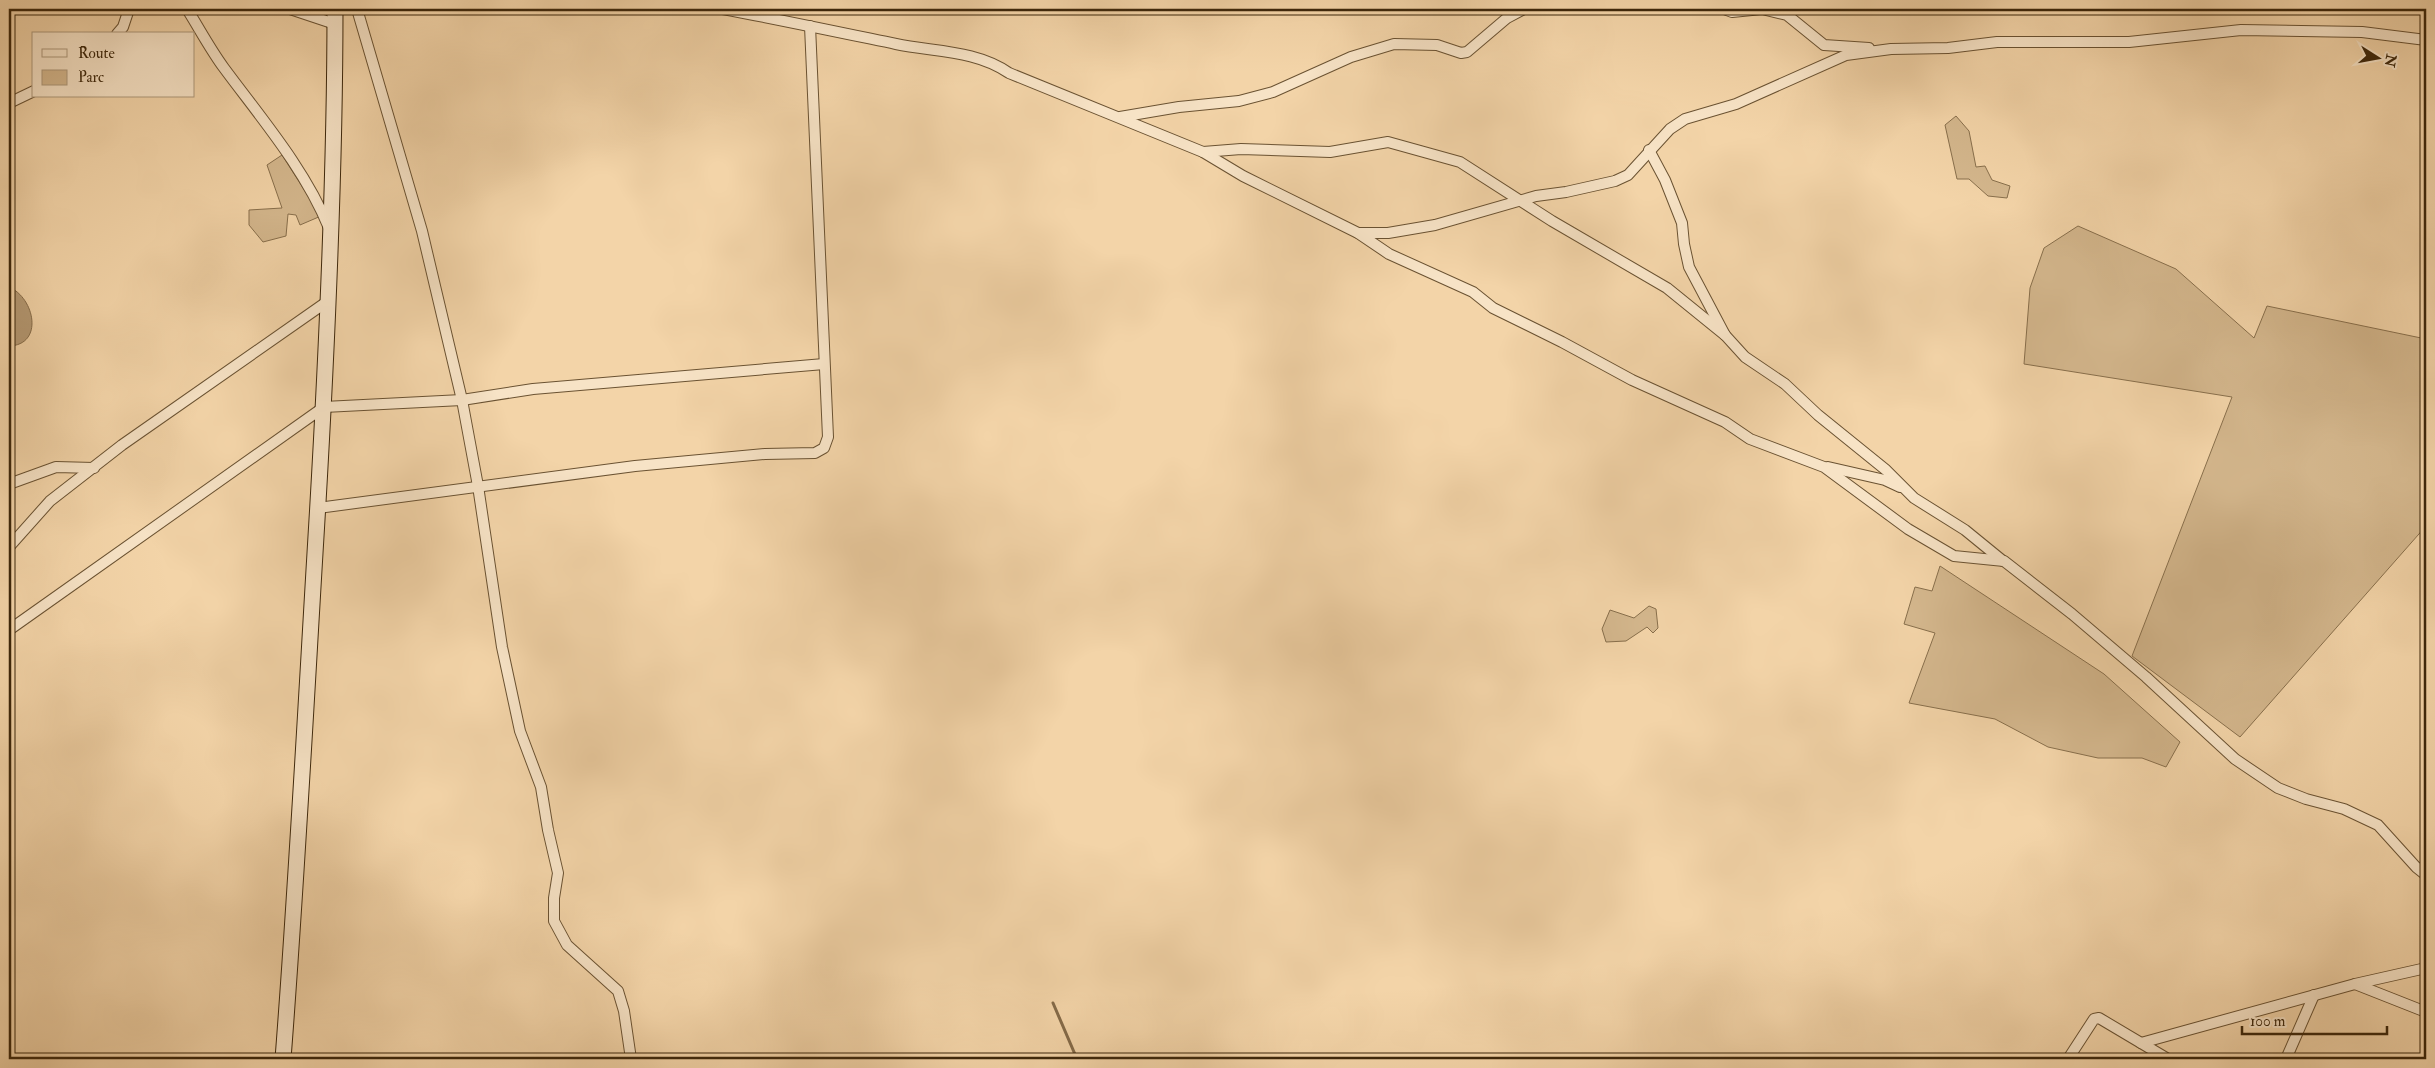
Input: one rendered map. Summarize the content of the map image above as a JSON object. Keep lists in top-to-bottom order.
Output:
{
  "legend": ["Route", "Parc"],
  "scale_bar": "100 m",
  "north": "right"
}
